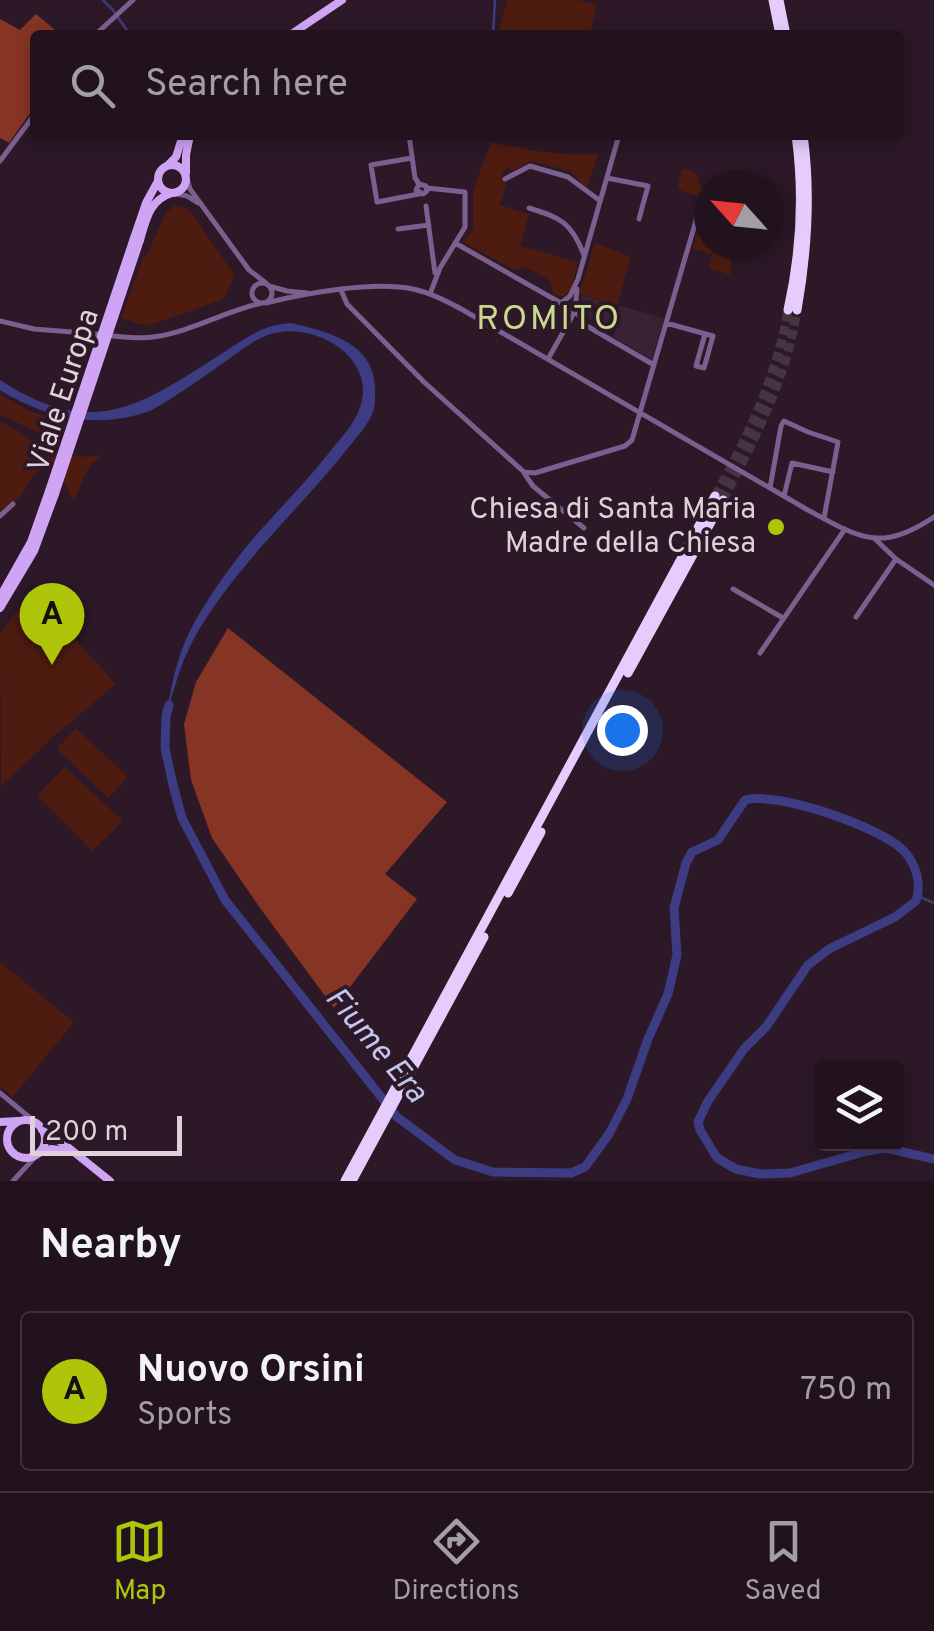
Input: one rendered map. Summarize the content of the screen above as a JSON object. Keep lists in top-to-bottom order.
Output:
{
  "streets": {
    "main road": ["Viale Europa"]
  },
  "districts": ["ROMITO"],
  "water": ["Fiume Era"],
  "places": ["Chiesa di Santa Maria Madre della Chiesa"],
  "scale_bar": "200 m",
  "north": "top left",
  "page": {
    "search": "Search here",
    "pins": "A",
    "scale": "200 m",
    "heading": "Nearby",
    "list": [
      {
        "mark": "A",
        "name": "Nuovo Orsini",
        "note": "Sports",
        "value": "750 m"
      }
    ],
    "nav": ["Map", "Directions", "Saved"]
  }
}
